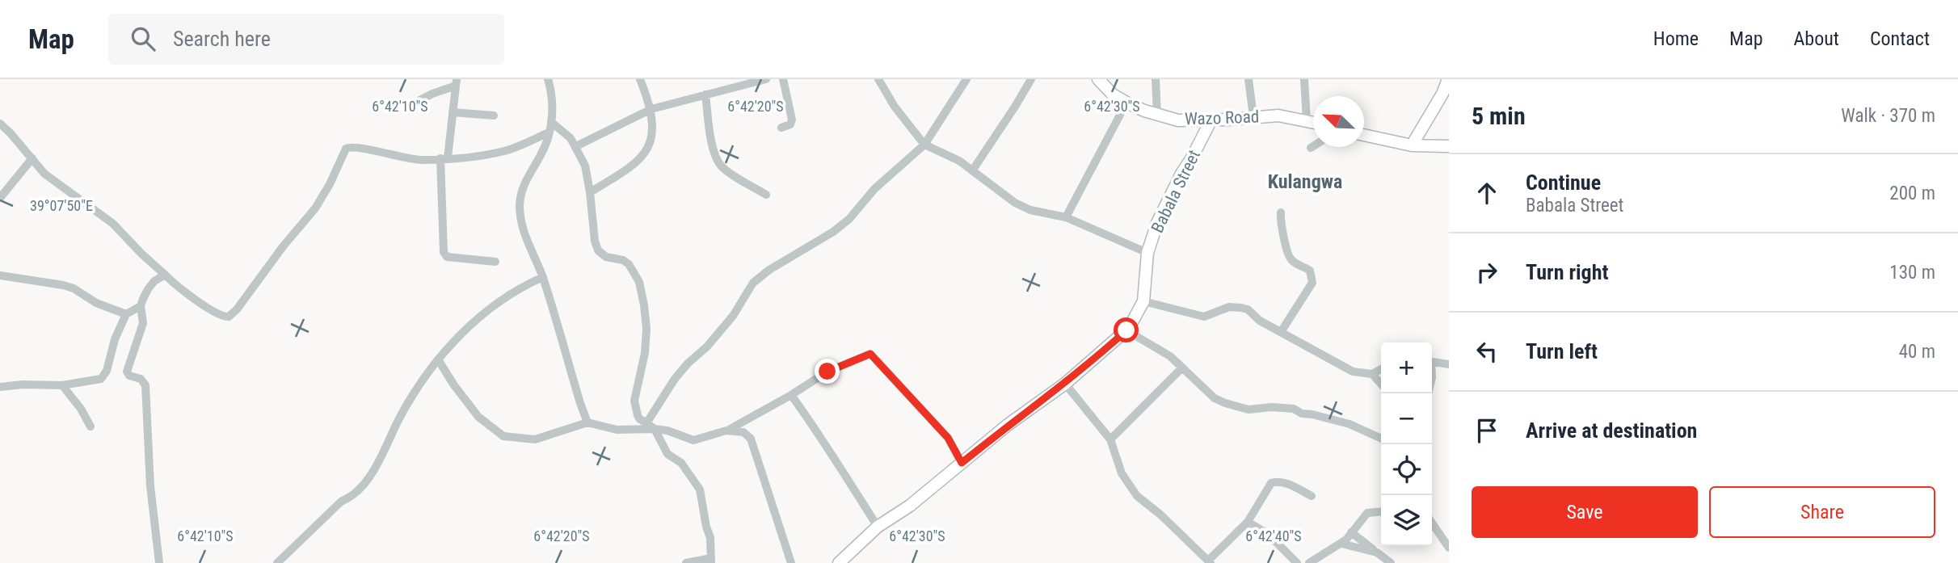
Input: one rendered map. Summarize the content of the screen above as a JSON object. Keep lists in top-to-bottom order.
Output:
{
  "streets": {
    "street": ["Wazo Road", "Babala Street"]
  },
  "crossings": [
    ["Wazo Road", "Babala Street"]
  ],
  "districts": ["Kulangwa"],
  "north": "top left",
  "page": {
    "header": "Map",
    "search": "Search here",
    "nav": [
      "Home",
      "Map",
      "About",
      "Contact"
    ],
    "heading": ["5 min", "Walk · 370 m"],
    "list": [
      ["Continue", "Babala Street", "200 m"],
      ["Turn right", "130 m"],
      ["Turn left", "40 m"],
      "Arrive at destination"
    ],
    "map_buttons": ["+", "−"],
    "buttons": ["Save", "Share"]
  },
  "coordinates": [
    "6°42'10\"S",
    "6°42'20\"S",
    "6°42'30\"S",
    "39°07'50\"E",
    "6°42'40\"S"
  ]
}
